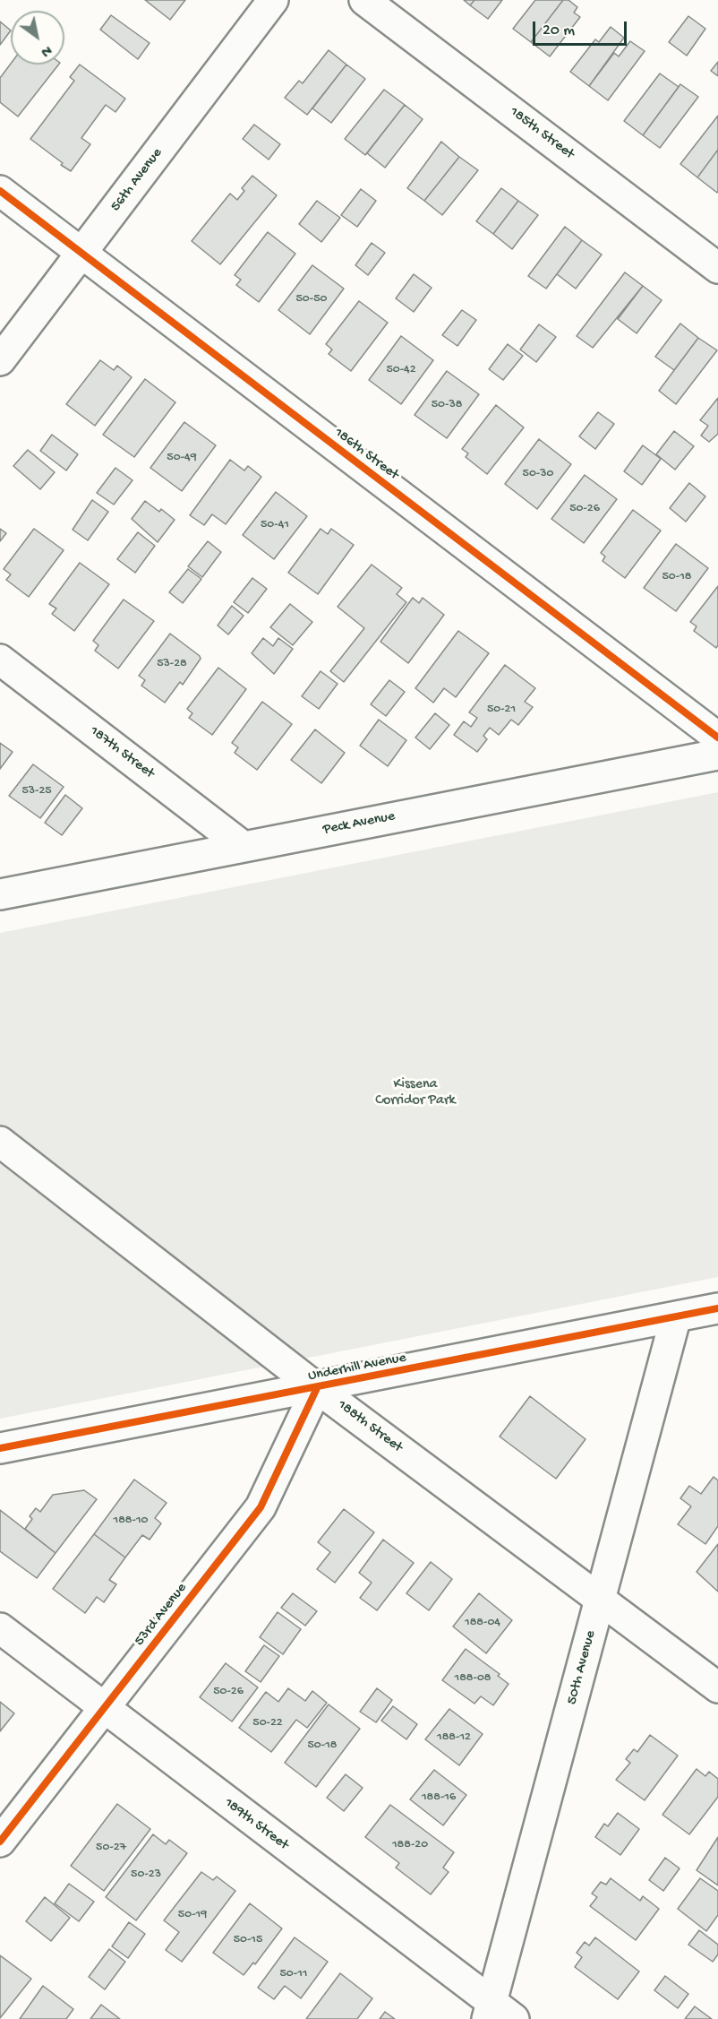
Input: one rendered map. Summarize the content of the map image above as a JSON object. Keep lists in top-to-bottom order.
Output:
{
  "streets": {
    "street": [
      "185th Street",
      "56th Avenue",
      "186th Street",
      "187th Street",
      "Peck Avenue",
      "Underhill Avenue",
      "188th Street",
      "53rd Avenue",
      "50th Avenue",
      "189th Street"
    ]
  },
  "crossings": [
    ["56th Avenue", "186th Street"],
    ["187th Street", "Peck Avenue"],
    ["Underhill Avenue", "188th Street"],
    ["Underhill Avenue", "53rd Avenue"],
    ["Underhill Avenue", "50th Avenue"],
    ["188th Street", "53rd Avenue"],
    ["188th Street", "50th Avenue"],
    ["53rd Avenue", "189th Street"],
    ["50th Avenue", "189th Street"]
  ],
  "parks": ["Kissena Corridor Park"],
  "house_numbers": [
    "50-50",
    "50-42",
    "50-38",
    "50-49",
    "50-30",
    "50-26",
    "50-41",
    "50-18",
    "53-28",
    "50-21",
    "53-25",
    "188-10",
    "188-04",
    "188-08",
    "50-26",
    "50-22",
    "188-12",
    "50-18",
    "188-16",
    "188-20",
    "50-27",
    "50-23",
    "50-19",
    "50-15",
    "50-11"
  ],
  "scale_bar": "20 m",
  "north": "bottom right"
}
